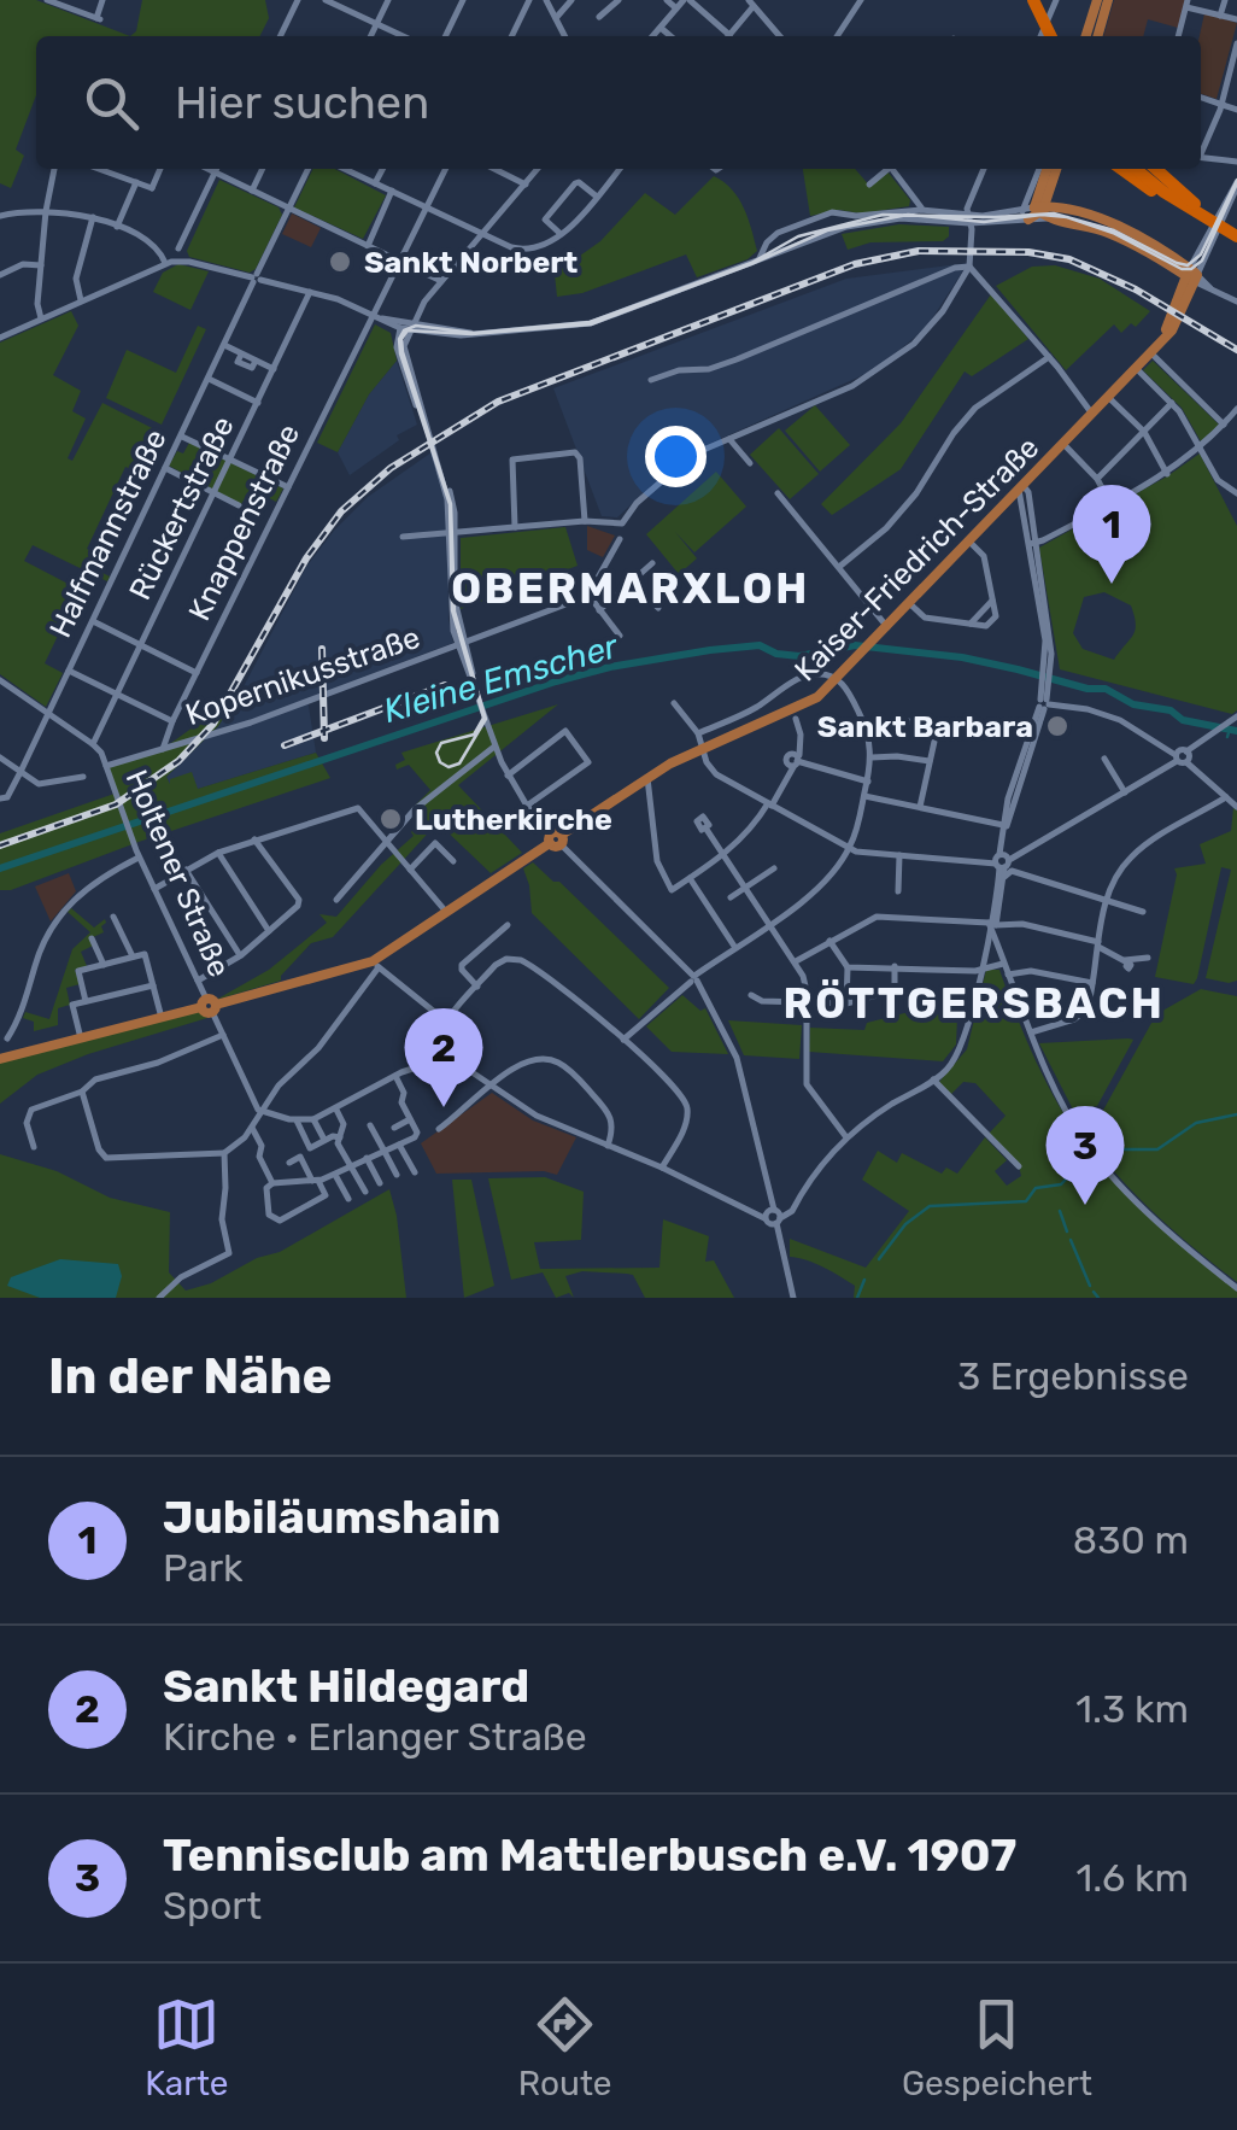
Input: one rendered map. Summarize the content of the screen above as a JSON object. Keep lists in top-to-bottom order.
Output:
{
  "streets": {
    "main road": ["Kaiser-Friedrich-Straße"],
    "street": [
      "Rückertstraße",
      "Knappenstraße",
      "Halfmannstraße",
      "Kopernikusstraße",
      "Holtener Straße"
    ]
  },
  "crossings": [
    ["Rückertstraße", "Holtener Straße"],
    ["Knappenstraße", "Kopernikusstraße"],
    ["Halfmannstraße", "Holtener Straße"],
    ["Kaiser-Friedrich-Straße", "Holtener Straße"],
    ["Kopernikusstraße", "Holtener Straße"]
  ],
  "districts": ["OBERMARXLOH", "RÖTTGERSBACH"],
  "water": ["Kleine Emscher"],
  "places": ["Sankt Norbert", "Sankt Barbara", "Lutherkirche"],
  "page": {
    "search": "Hier suchen",
    "pins": ["1", "2", "3"],
    "heading": ["In der Nähe", "3 Ergebnisse"],
    "list": [
      {
        "mark": "1",
        "name": "Jubiläumshain",
        "note": "Park",
        "value": "830 m"
      },
      {
        "mark": "2",
        "name": "Sankt Hildegard",
        "note": "Kirche · Erlanger Straße",
        "value": "1.3 km"
      },
      {
        "mark": "3",
        "name": "Tennisclub am Mattlerbusch e.V. 1907",
        "note": "Sport",
        "value": "1.6 km"
      }
    ],
    "nav": ["Karte", "Route", "Gespeichert"]
  }
}
